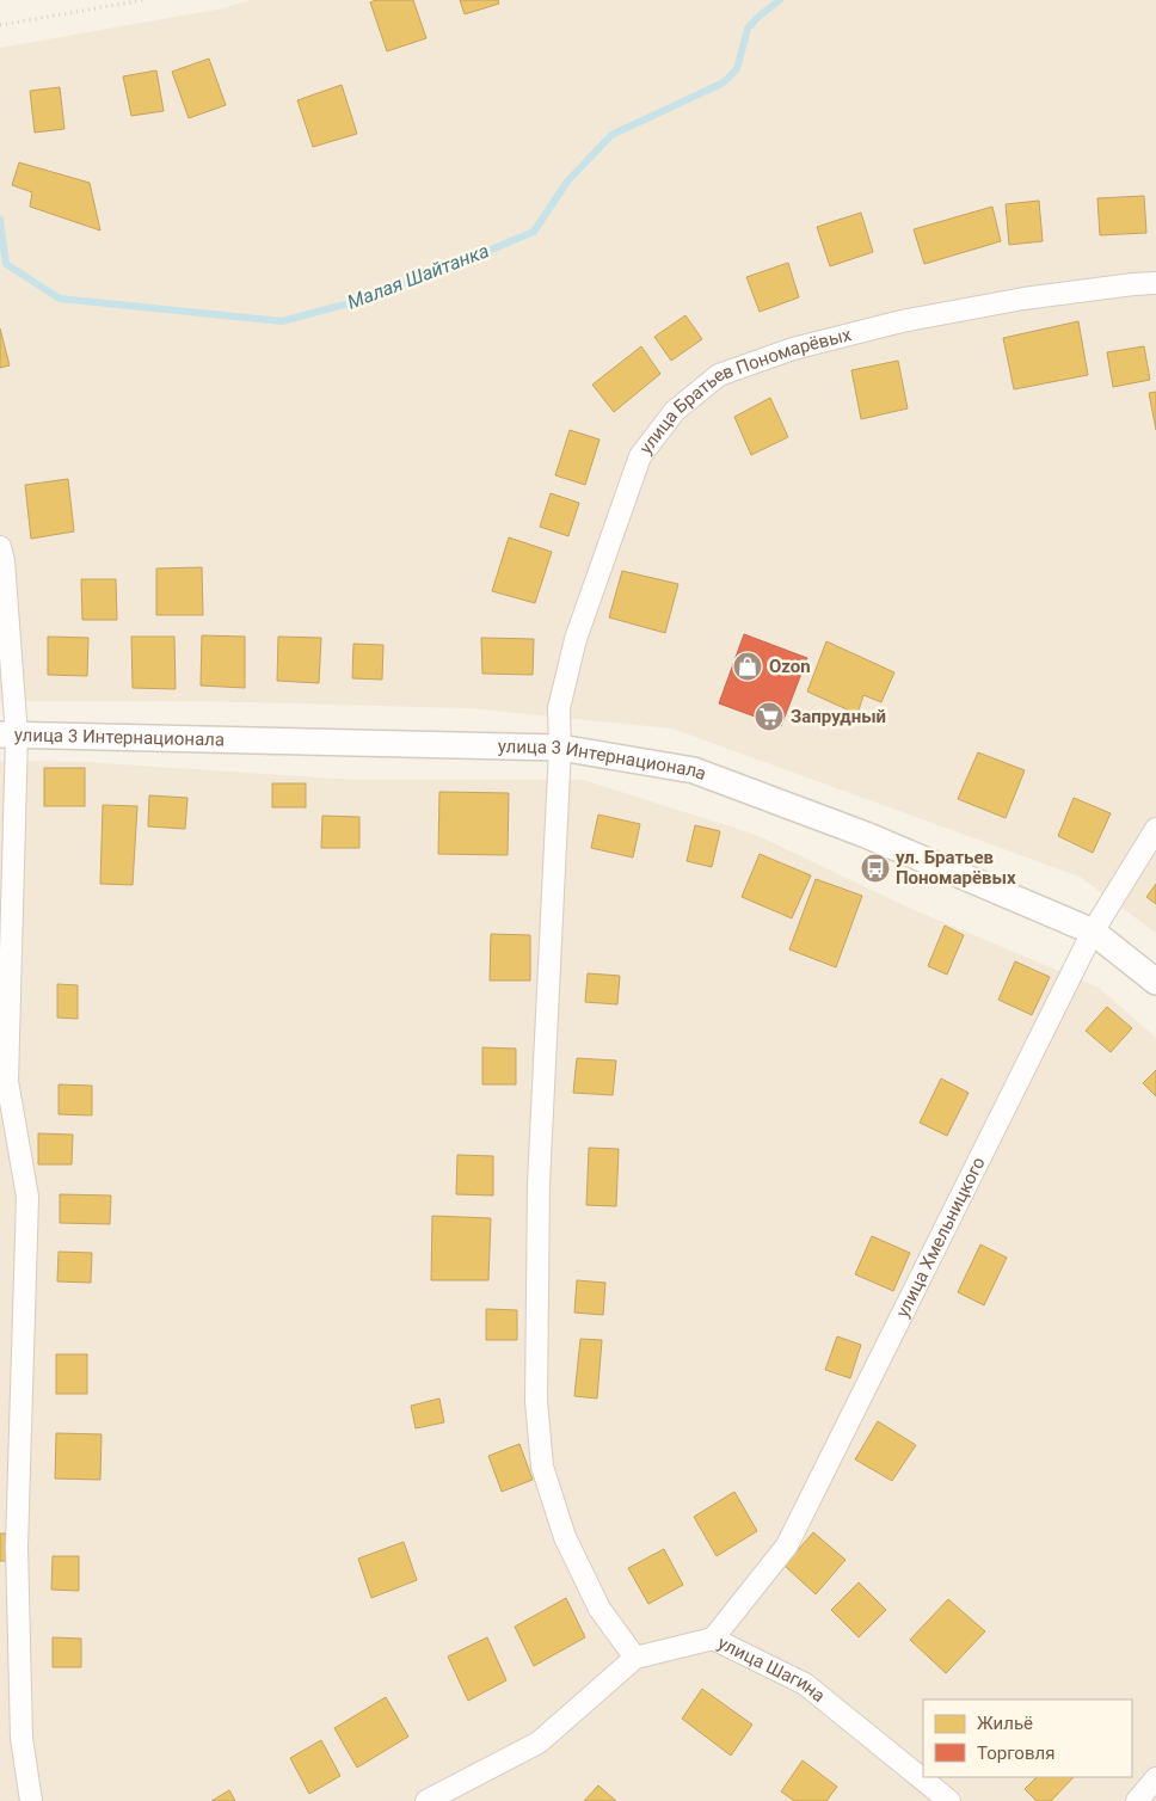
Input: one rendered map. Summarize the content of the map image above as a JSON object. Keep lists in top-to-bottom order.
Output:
{
  "streets": {
    "street": [
      "улица Братьев Пономарёвых",
      "улица 3 Интернационала",
      "улица Хмельницкого",
      "улица Шагина"
    ]
  },
  "crossings": [
    ["улица Братьев Пономарёвых", "улица 3 Интернационала"],
    ["улица Братьев Пономарёвых", "улица Шагина"],
    ["улица 3 Интернационала", "улица Хмельницкого"],
    ["улица Хмельницкого", "улица Шагина"]
  ],
  "water": ["Малая Шайтанка"],
  "places": {
    "shop": ["Ozon"],
    "supermarket": ["Запрудный"],
    "bus stop": ["ул. Братьев Пономарёвых"]
  },
  "legend": ["Жильё", "Торговля"]
}
